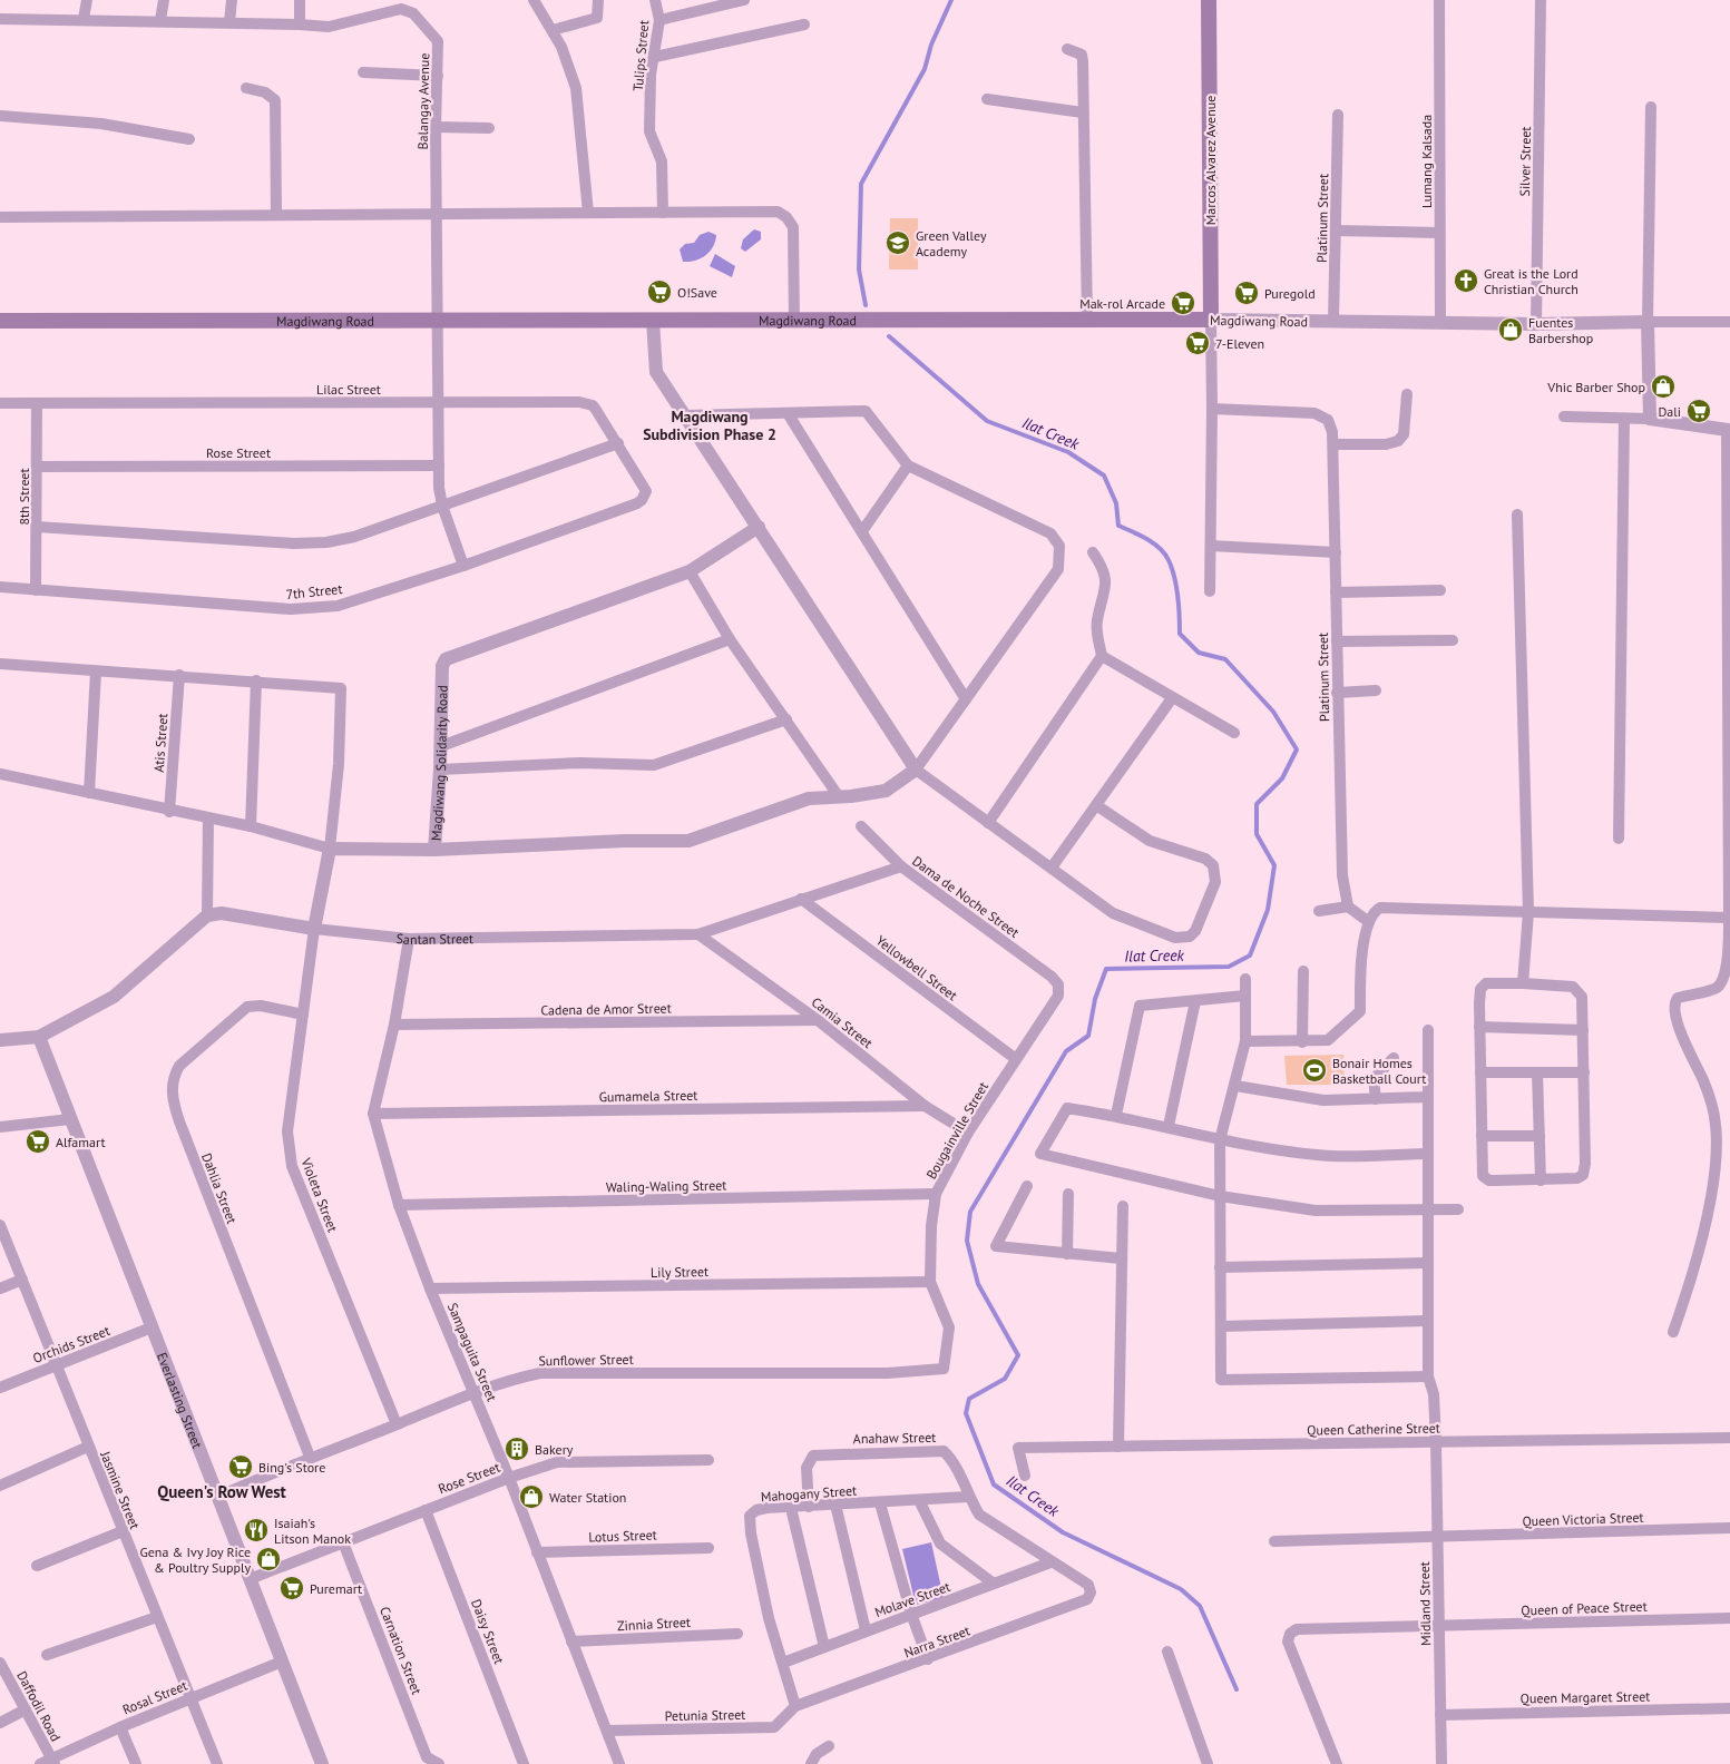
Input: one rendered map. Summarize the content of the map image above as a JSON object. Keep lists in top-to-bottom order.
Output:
{
  "streets": {
    "main road": ["Marcos Alvarez Avenue", "Magdiwang Road"],
    "street": [
      "Tulips Street",
      "Balangay Avenue",
      "Lumang Kalsada",
      "Silver Street",
      "Platinum Street",
      "Lilac Street",
      "Rose Street",
      "8th Street",
      "7th Street",
      "Atis Street",
      "Magdiwang Solidarity Road",
      "Dama de Noche Street",
      "Santan Street",
      "Yellowbell Street",
      "Cadena de Amor Street",
      "Camia Street",
      "Gumamela Street",
      "Bougainville Street",
      "Waling-Waling Street",
      "Dahlia Street",
      "Violeta Street",
      "Lily Street",
      "Orchids Street",
      "Sampaguita Street",
      "Sunflower Street",
      "Everlasting Street",
      "Queen Catherine Street",
      "Anahaw Street",
      "Jasmine Street",
      "Mahogany Street",
      "Queen Victoria Street",
      "Lotus Street",
      "Molave Street",
      "Midland Street",
      "Queen of Peace Street",
      "Zinnia Street",
      "Daisy Street",
      "Narra Street",
      "Carnation Street",
      "Rosal Street",
      "Queen Margaret Street",
      "Daffodil Road",
      "Petunia Street"
    ]
  },
  "crossings": [
    ["Balangay Avenue", "Magdiwang Road"],
    ["Balangay Avenue", "Lilac Street"],
    ["Balangay Avenue", "Rose Street"],
    ["Balangay Avenue", "7th Street"],
    ["Marcos Alvarez Avenue", "Magdiwang Road"],
    ["Lumang Kalsada", "Magdiwang Road"],
    ["Silver Street", "Magdiwang Road"],
    ["Platinum Street", "Magdiwang Road"],
    ["Lilac Street", "8th Street"],
    ["Lilac Street", "7th Street"],
    ["Rose Street", "8th Street"],
    ["Rose Street", "Sampaguita Street"],
    ["Rose Street", "Everlasting Street"],
    ["Rose Street", "Daisy Street"],
    ["Rose Street", "Carnation Street"],
    ["8th Street", "7th Street"],
    ["Dama de Noche Street", "Santan Street"],
    ["Dama de Noche Street", "Bougainville Street"],
    ["Santan Street", "Yellowbell Street"],
    ["Santan Street", "Camia Street"],
    ["Santan Street", "Violeta Street"],
    ["Santan Street", "Sampaguita Street"],
    ["Yellowbell Street", "Bougainville Street"],
    ["Cadena de Amor Street", "Camia Street"],
    ["Cadena de Amor Street", "Sampaguita Street"],
    ["Camia Street", "Gumamela Street"],
    ["Camia Street", "Bougainville Street"],
    ["Gumamela Street", "Sampaguita Street"],
    ["Bougainville Street", "Waling-Waling Street"],
    ["Bougainville Street", "Lily Street"],
    ["Bougainville Street", "Sunflower Street"],
    ["Waling-Waling Street", "Sampaguita Street"],
    ["Dahlia Street", "Violeta Street"],
    ["Dahlia Street", "Sunflower Street"],
    ["Violeta Street", "Sunflower Street"],
    ["Lily Street", "Sampaguita Street"],
    ["Orchids Street", "Everlasting Street"],
    ["Orchids Street", "Jasmine Street"],
    ["Sampaguita Street", "Sunflower Street"],
    ["Sampaguita Street", "Lotus Street"],
    ["Sampaguita Street", "Zinnia Street"],
    ["Sampaguita Street", "Petunia Street"],
    ["Sunflower Street", "Everlasting Street"],
    ["Everlasting Street", "Rosal Street"],
    ["Queen Catherine Street", "Midland Street"],
    ["Anahaw Street", "Mahogany Street"],
    ["Anahaw Street", "Molave Street"],
    ["Anahaw Street", "Narra Street"],
    ["Jasmine Street", "Rosal Street"],
    ["Mahogany Street", "Molave Street"],
    ["Mahogany Street", "Narra Street"],
    ["Mahogany Street", "Petunia Street"],
    ["Queen Victoria Street", "Midland Street"],
    ["Midland Street", "Queen of Peace Street"],
    ["Midland Street", "Queen Margaret Street"],
    ["Narra Street", "Petunia Street"],
    ["Rosal Street", "Daffodil Road"]
  ],
  "districts": ["Magdiwang Subdivision Phase 2", "Queen's Row West"],
  "water": ["Ilat Creek"],
  "places": {
    "school or university": ["Green Valley Academy"],
    "church": ["Great is the Lord Christian Church"],
    "supermarket": [
      "O!Save",
      "Puregold",
      "Mak-rol Arcade",
      "7-Eleven",
      "Dali",
      "Alfamart",
      "Bing's Store",
      "Puremart"
    ],
    "shop": [
      "Fuentes Barbershop",
      "Vhic Barber Shop",
      "Water Station",
      "Gena & Ivy Joy Rice & Poultry Supply"
    ],
    "sports": ["Bonair Homes Basketball Court"],
    "building": ["Bakery"],
    "restaurant": ["Isaiah's Litson Manok"]
  }
}
